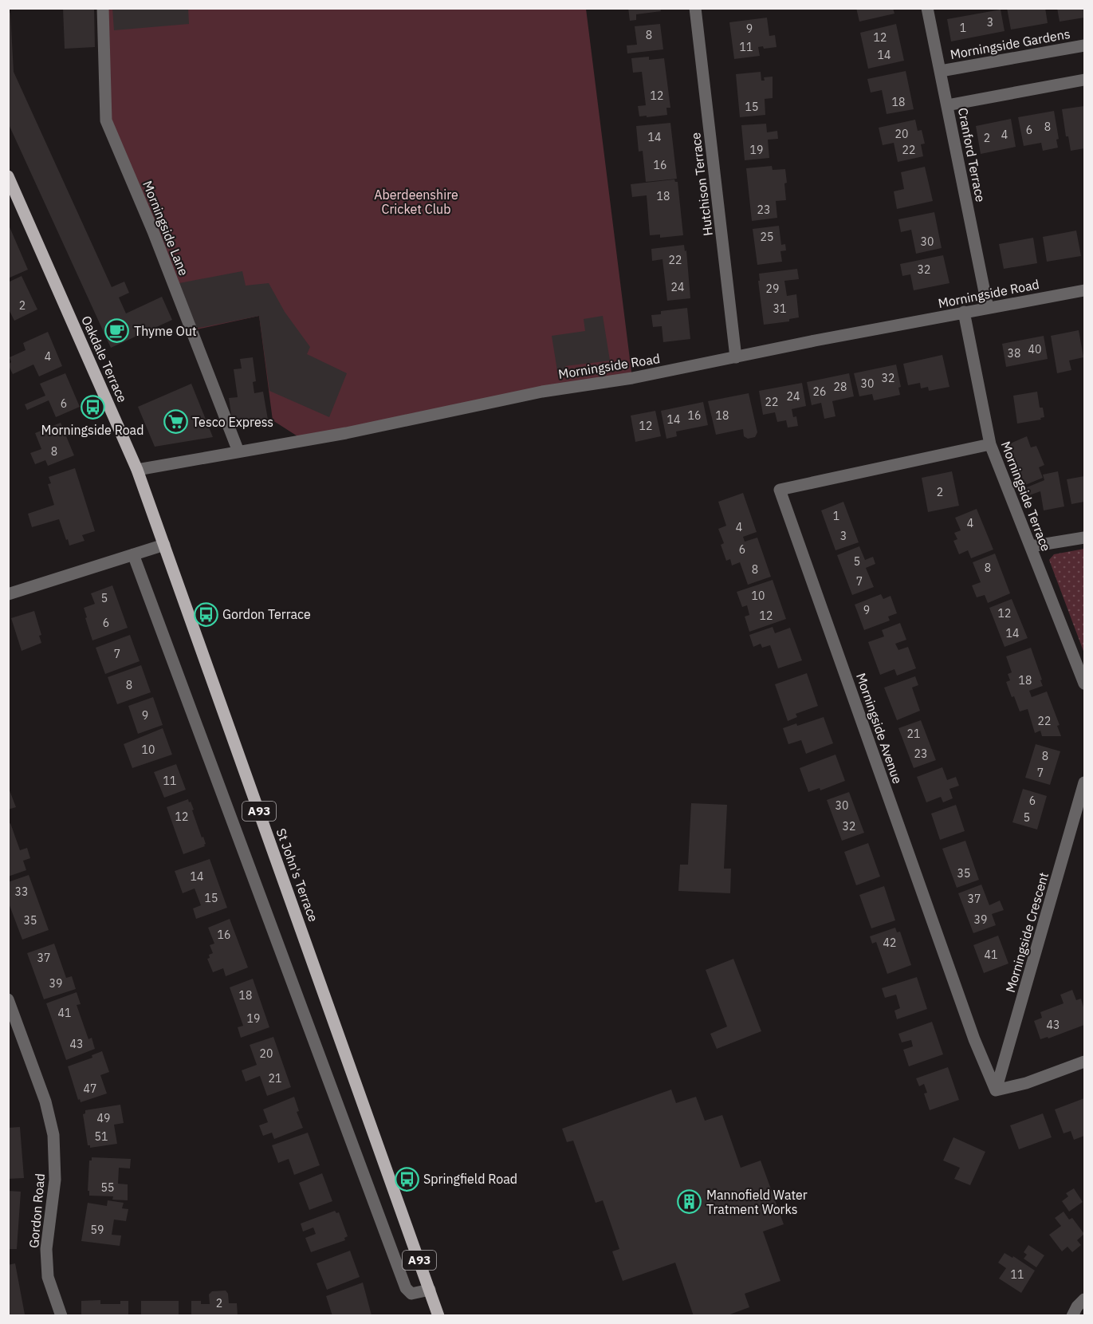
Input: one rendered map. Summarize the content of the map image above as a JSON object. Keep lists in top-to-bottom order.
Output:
{
  "streets": {
    "main road": ["Oakdale Terrace", "A93", "St John's Terrace"],
    "street": [
      "Morningside Gardens",
      "Cranford Terrace",
      "Hutchison Terrace",
      "Morningside Lane",
      "Morningside Road",
      "Morningside Terrace",
      "Morningside Avenue",
      "Morningside Crescent",
      "Gordon Road"
    ]
  },
  "crossings": [
    ["Morningside Gardens", "Cranford Terrace"],
    ["Cranford Terrace", "Morningside Road"],
    ["Hutchison Terrace", "Morningside Road"],
    ["Morningside Lane", "Morningside Road"],
    ["Morningside Road", "Oakdale Terrace"],
    ["Morningside Road", "Morningside Terrace"],
    ["Morningside Road", "St John's Terrace"],
    ["Oakdale Terrace", "St John's Terrace"],
    ["Morningside Terrace", "Morningside Avenue"],
    ["Morningside Avenue", "Morningside Crescent"]
  ],
  "parks": ["Aberdeenshire Cricket Club"],
  "places": {
    "cafe": ["Thyme Out"],
    "bus stop": ["Morningside Road", "Gordon Terrace", "Springfield Road"],
    "supermarket": ["Tesco Express"],
    "building": ["Mannofield Water Tratment Works"]
  },
  "house_numbers": [
    "3",
    "1",
    "9",
    "8",
    "12",
    "11",
    "14",
    "12",
    "18",
    "15",
    "8",
    "6",
    "20",
    "4",
    "14",
    "2",
    "19",
    "22",
    "16",
    "18",
    "23",
    "25",
    "30",
    "22",
    "32",
    "24",
    "29",
    "2",
    "31",
    "40",
    "38",
    "4",
    "32",
    "30",
    "28",
    "26",
    "24",
    "22",
    "6",
    "16",
    "18",
    "14",
    "12",
    "8",
    "2",
    "1",
    "4",
    "4",
    "3",
    "6",
    "5",
    "8",
    "8",
    "7",
    "10",
    "5",
    "9",
    "12",
    "12",
    "6",
    "14",
    "7",
    "18",
    "8",
    "9",
    "22",
    "21",
    "10",
    "23",
    "8",
    "7",
    "11",
    "6",
    "30",
    "12",
    "5",
    "32",
    "35",
    "14",
    "33",
    "15",
    "37",
    "39",
    "35",
    "16",
    "42",
    "41",
    "37",
    "39",
    "18",
    "41",
    "19",
    "43",
    "43",
    "20",
    "21",
    "47",
    "49",
    "51",
    "55",
    "59",
    "11",
    "2"
  ]
}
